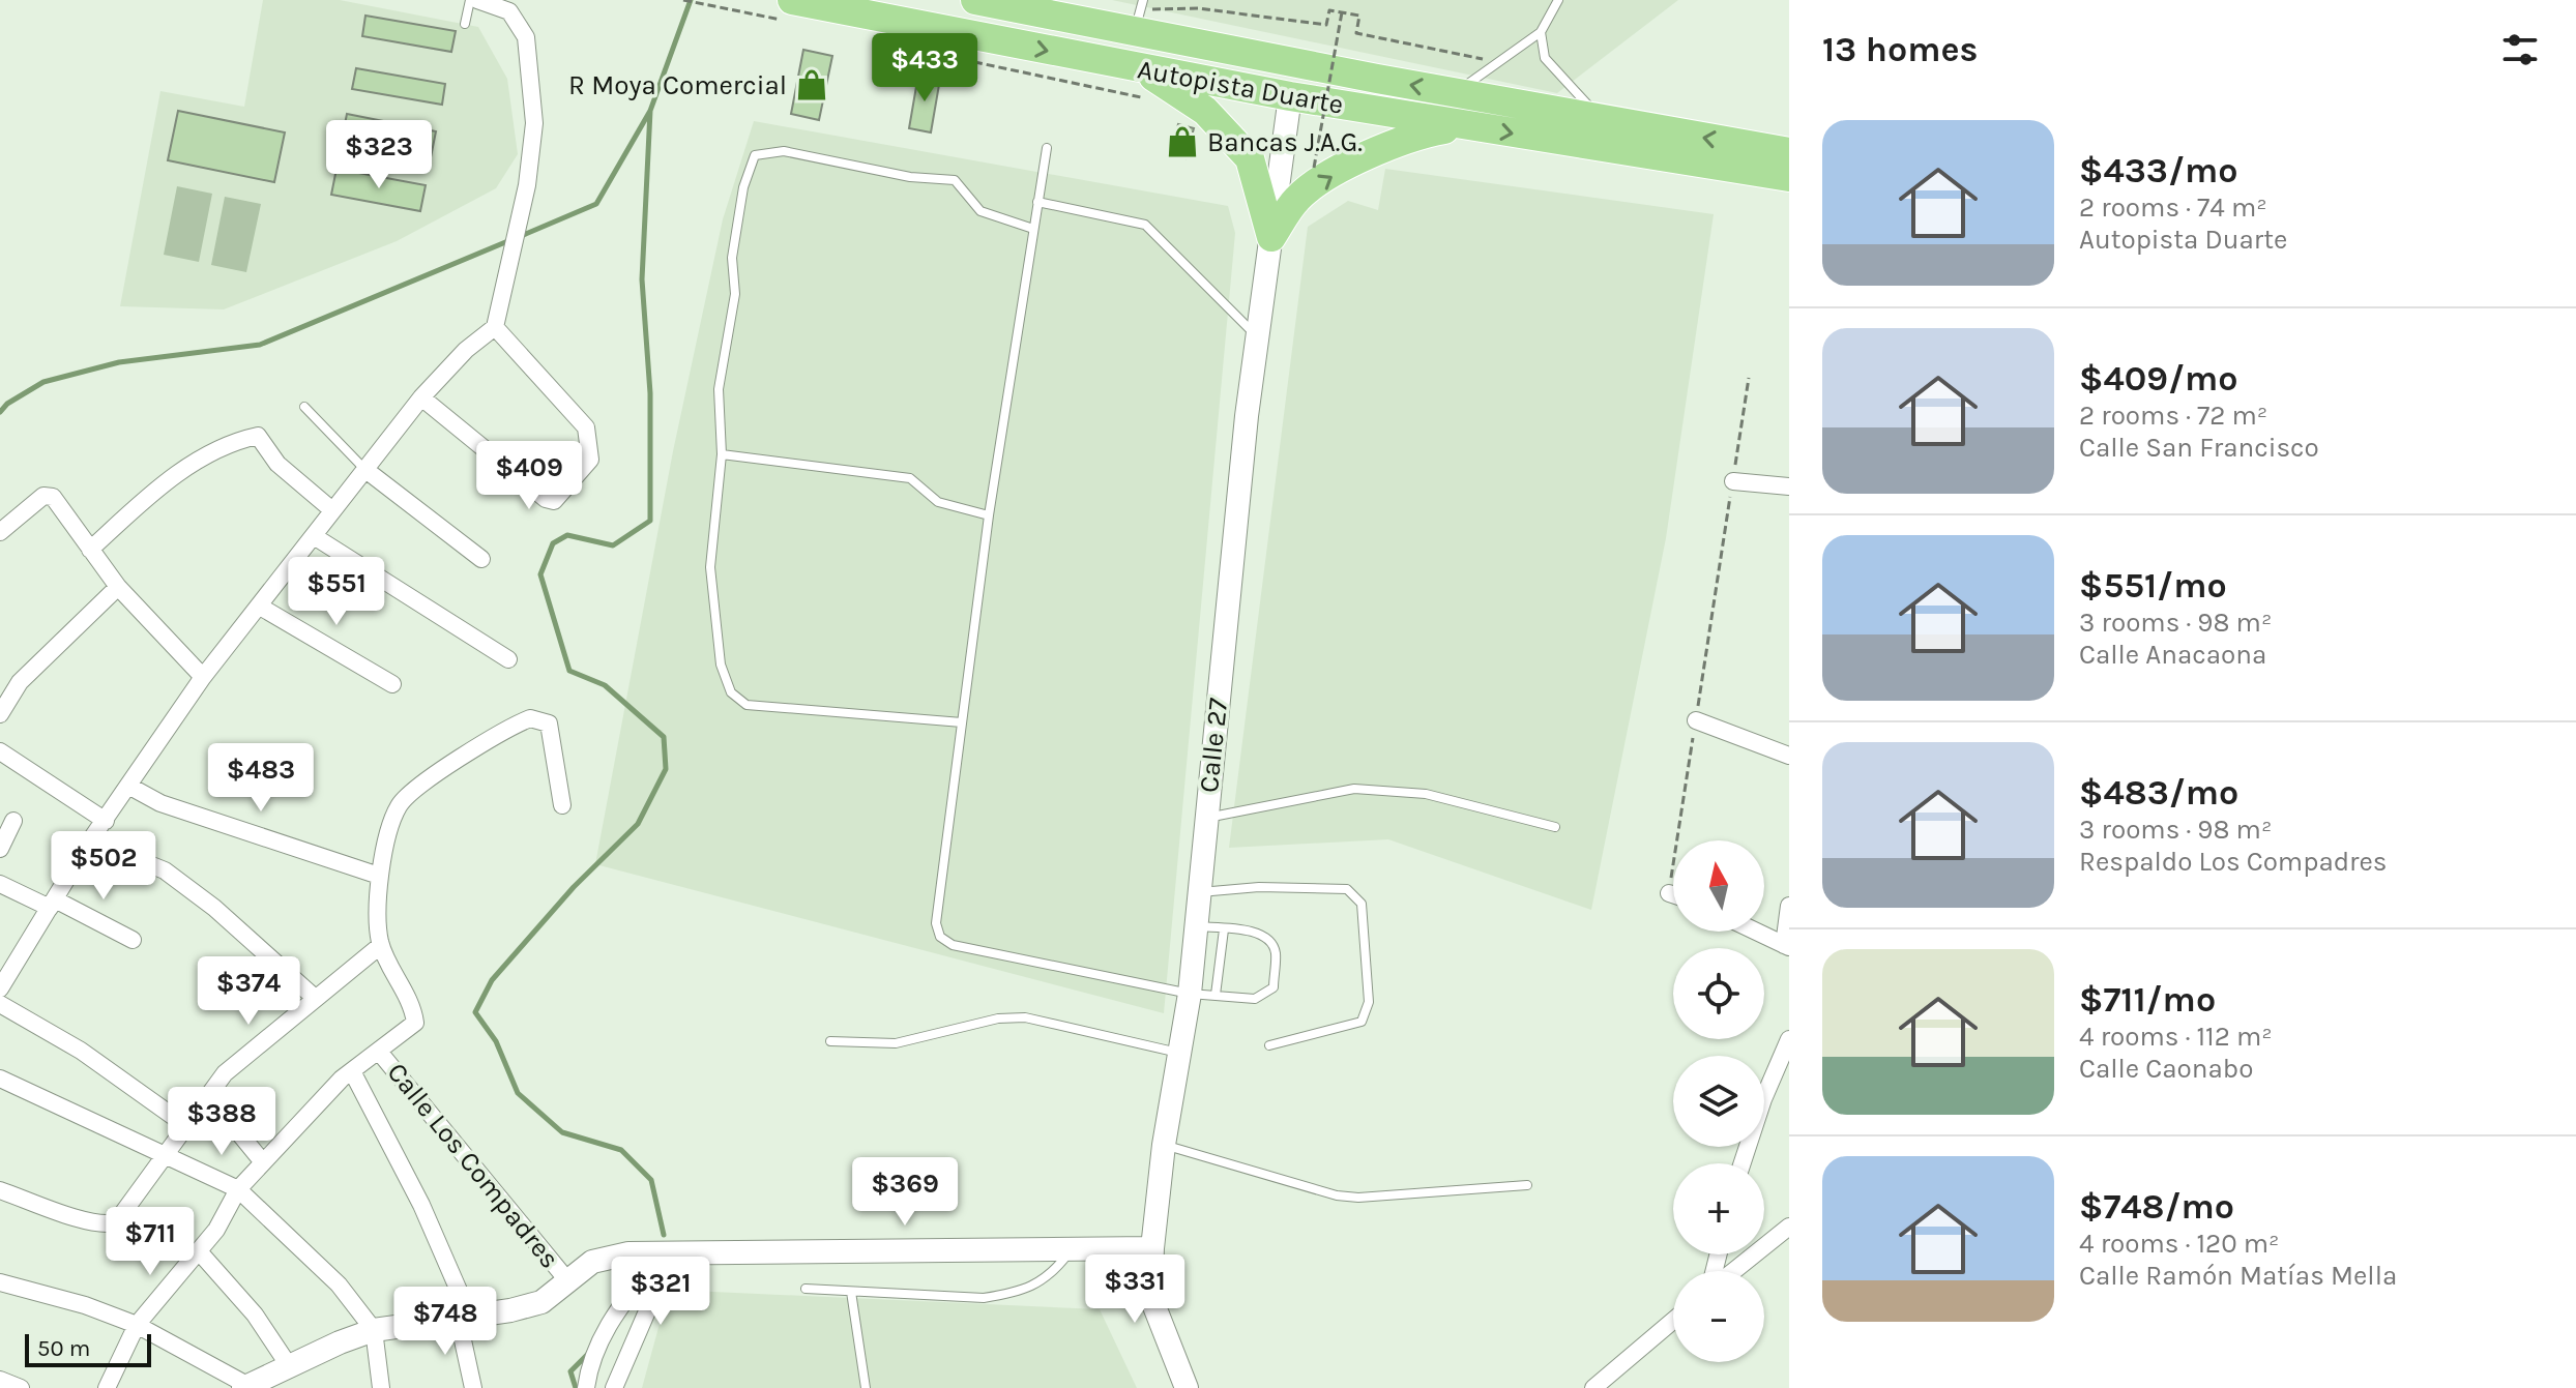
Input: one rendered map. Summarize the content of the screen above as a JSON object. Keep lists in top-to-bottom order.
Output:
{
  "streets": {
    "highway": ["Autopista Duarte"],
    "street": ["Calle 27", "Calle Los Compadres"]
  },
  "crossings": [
    ["Autopista Duarte", "Calle 27"]
  ],
  "places": {
    "shop": ["R Moya Comercial", "Bancas J.A.G."]
  },
  "scale_bar": "50 m",
  "north": "top",
  "page": {
    "heading": "13 homes",
    "price": [
      "$433",
      "$323",
      "$409",
      "$551",
      "$483",
      "$502",
      "$374",
      "$388",
      "$369",
      "$711",
      "$331",
      "$321",
      "$748"
    ],
    "list": [
      {
        "name": "$433/mo",
        "note": "2 rooms · 74 m² · Autopista Duarte"
      },
      {
        "name": "$409/mo",
        "note": "2 rooms · 72 m² · Calle San Francisco"
      },
      {
        "name": "$551/mo",
        "note": "3 rooms · 98 m² · Calle Anacaona"
      },
      {
        "name": "$483/mo",
        "note": "3 rooms · 98 m² · Respaldo Los Compadres"
      },
      {
        "name": "$711/mo",
        "note": "4 rooms · 112 m² · Calle Caonabo"
      },
      {
        "name": "$748/mo",
        "note": "4 rooms · 120 m² · Calle Ramón Matías Mella"
      }
    ],
    "map_buttons": ["+", "−"],
    "scale": "50 m"
  }
}
